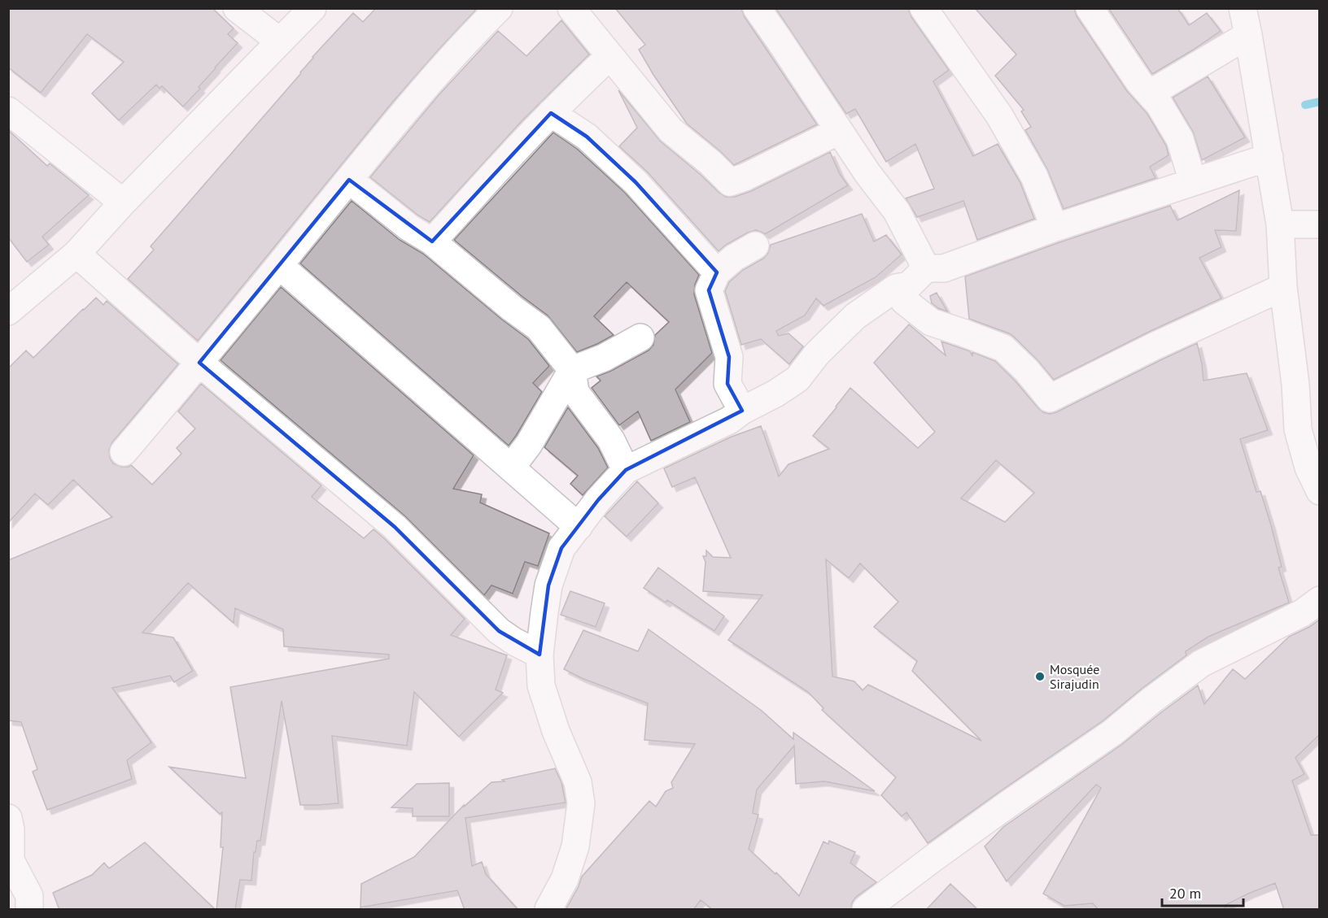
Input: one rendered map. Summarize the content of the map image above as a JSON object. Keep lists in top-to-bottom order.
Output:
{
  "places": ["Mosquée Sirajudin"],
  "scale_bar": "20 m"
}
